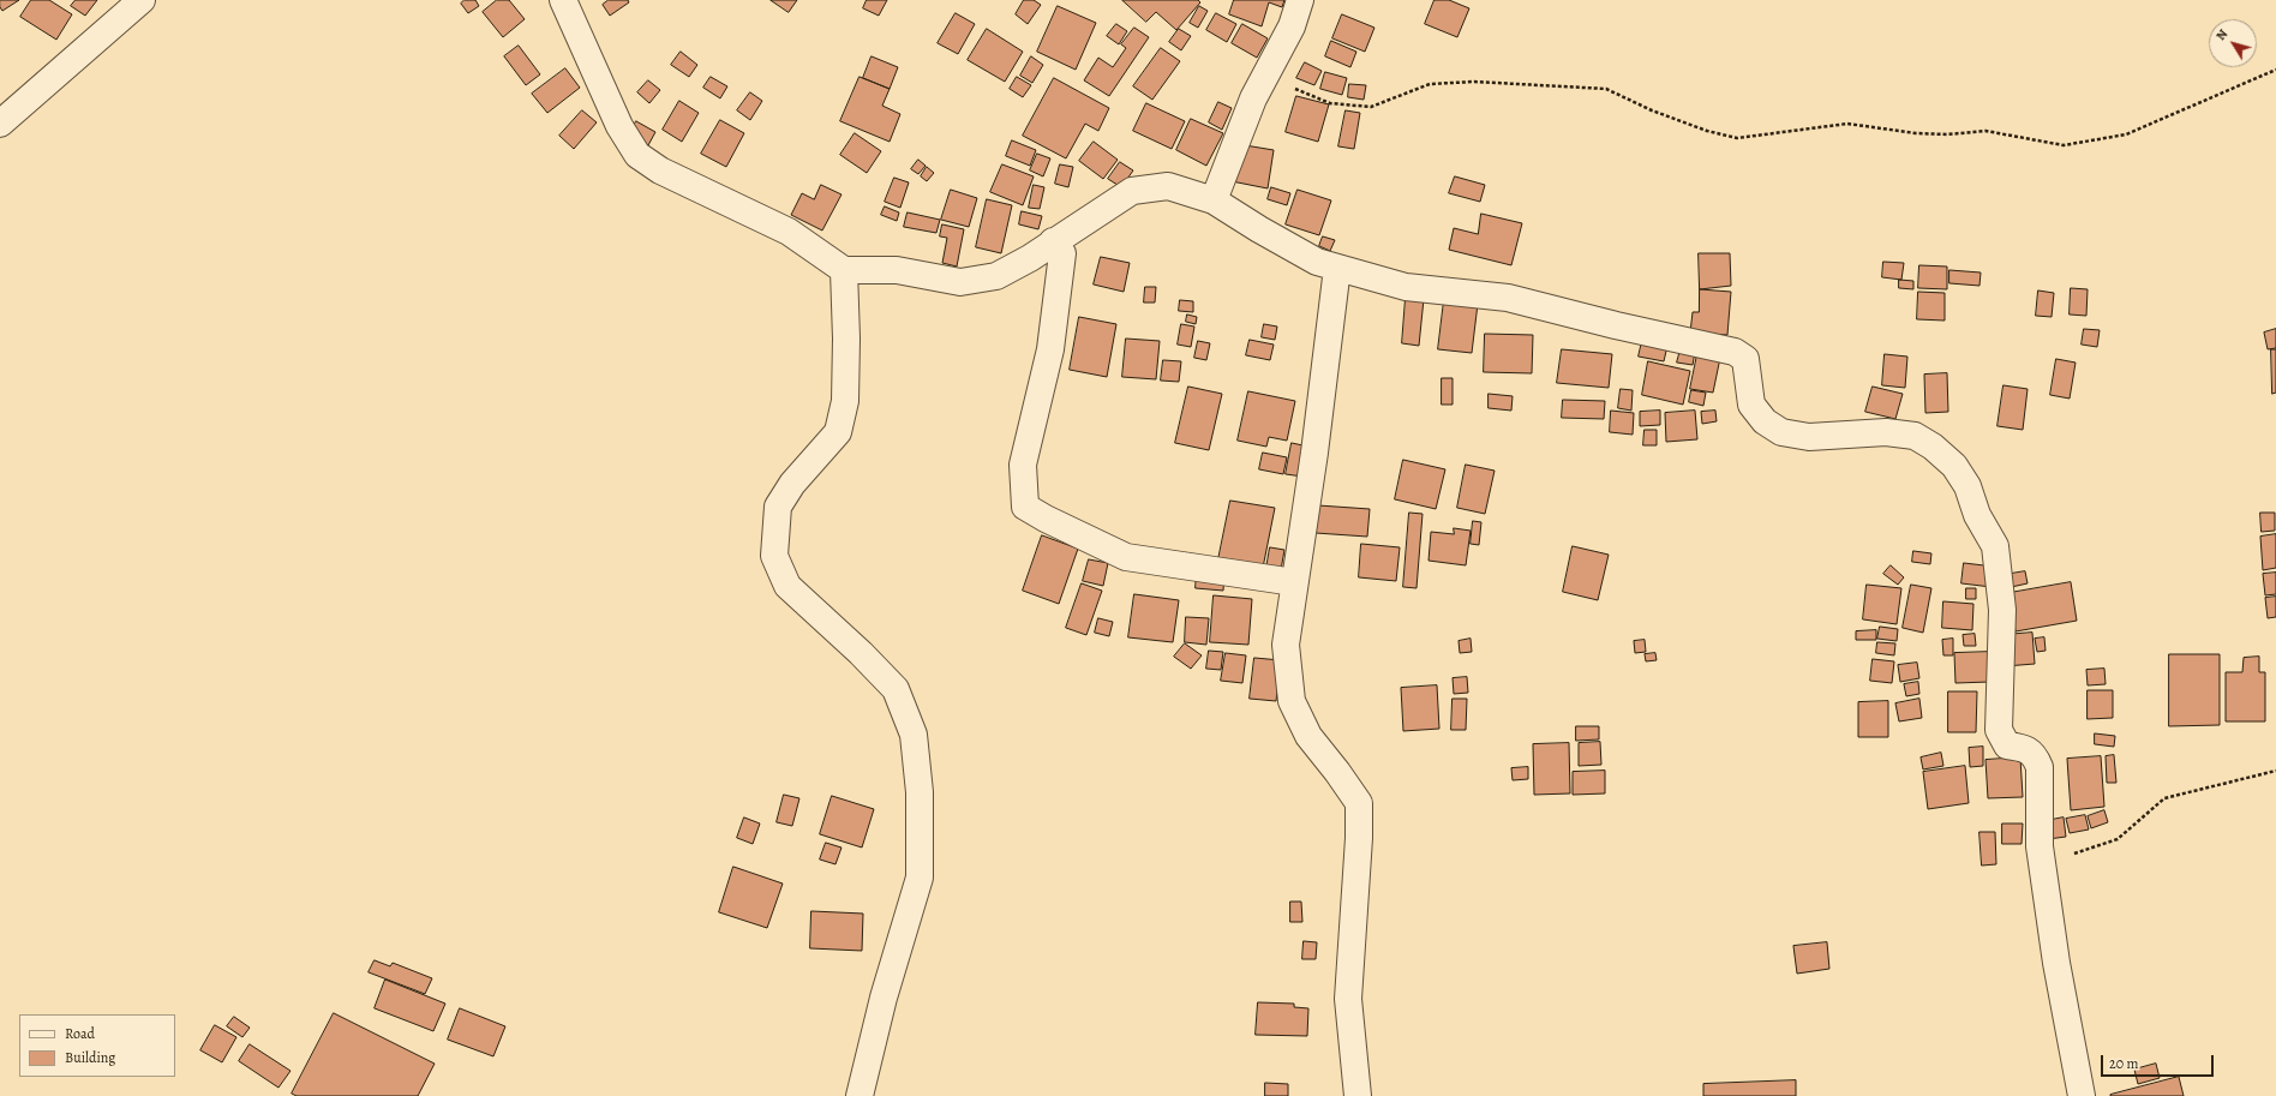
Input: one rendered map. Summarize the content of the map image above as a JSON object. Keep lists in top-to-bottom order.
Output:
{
  "legend": ["Road", "Building"],
  "scale_bar": "20 m",
  "north": "top left"
}
